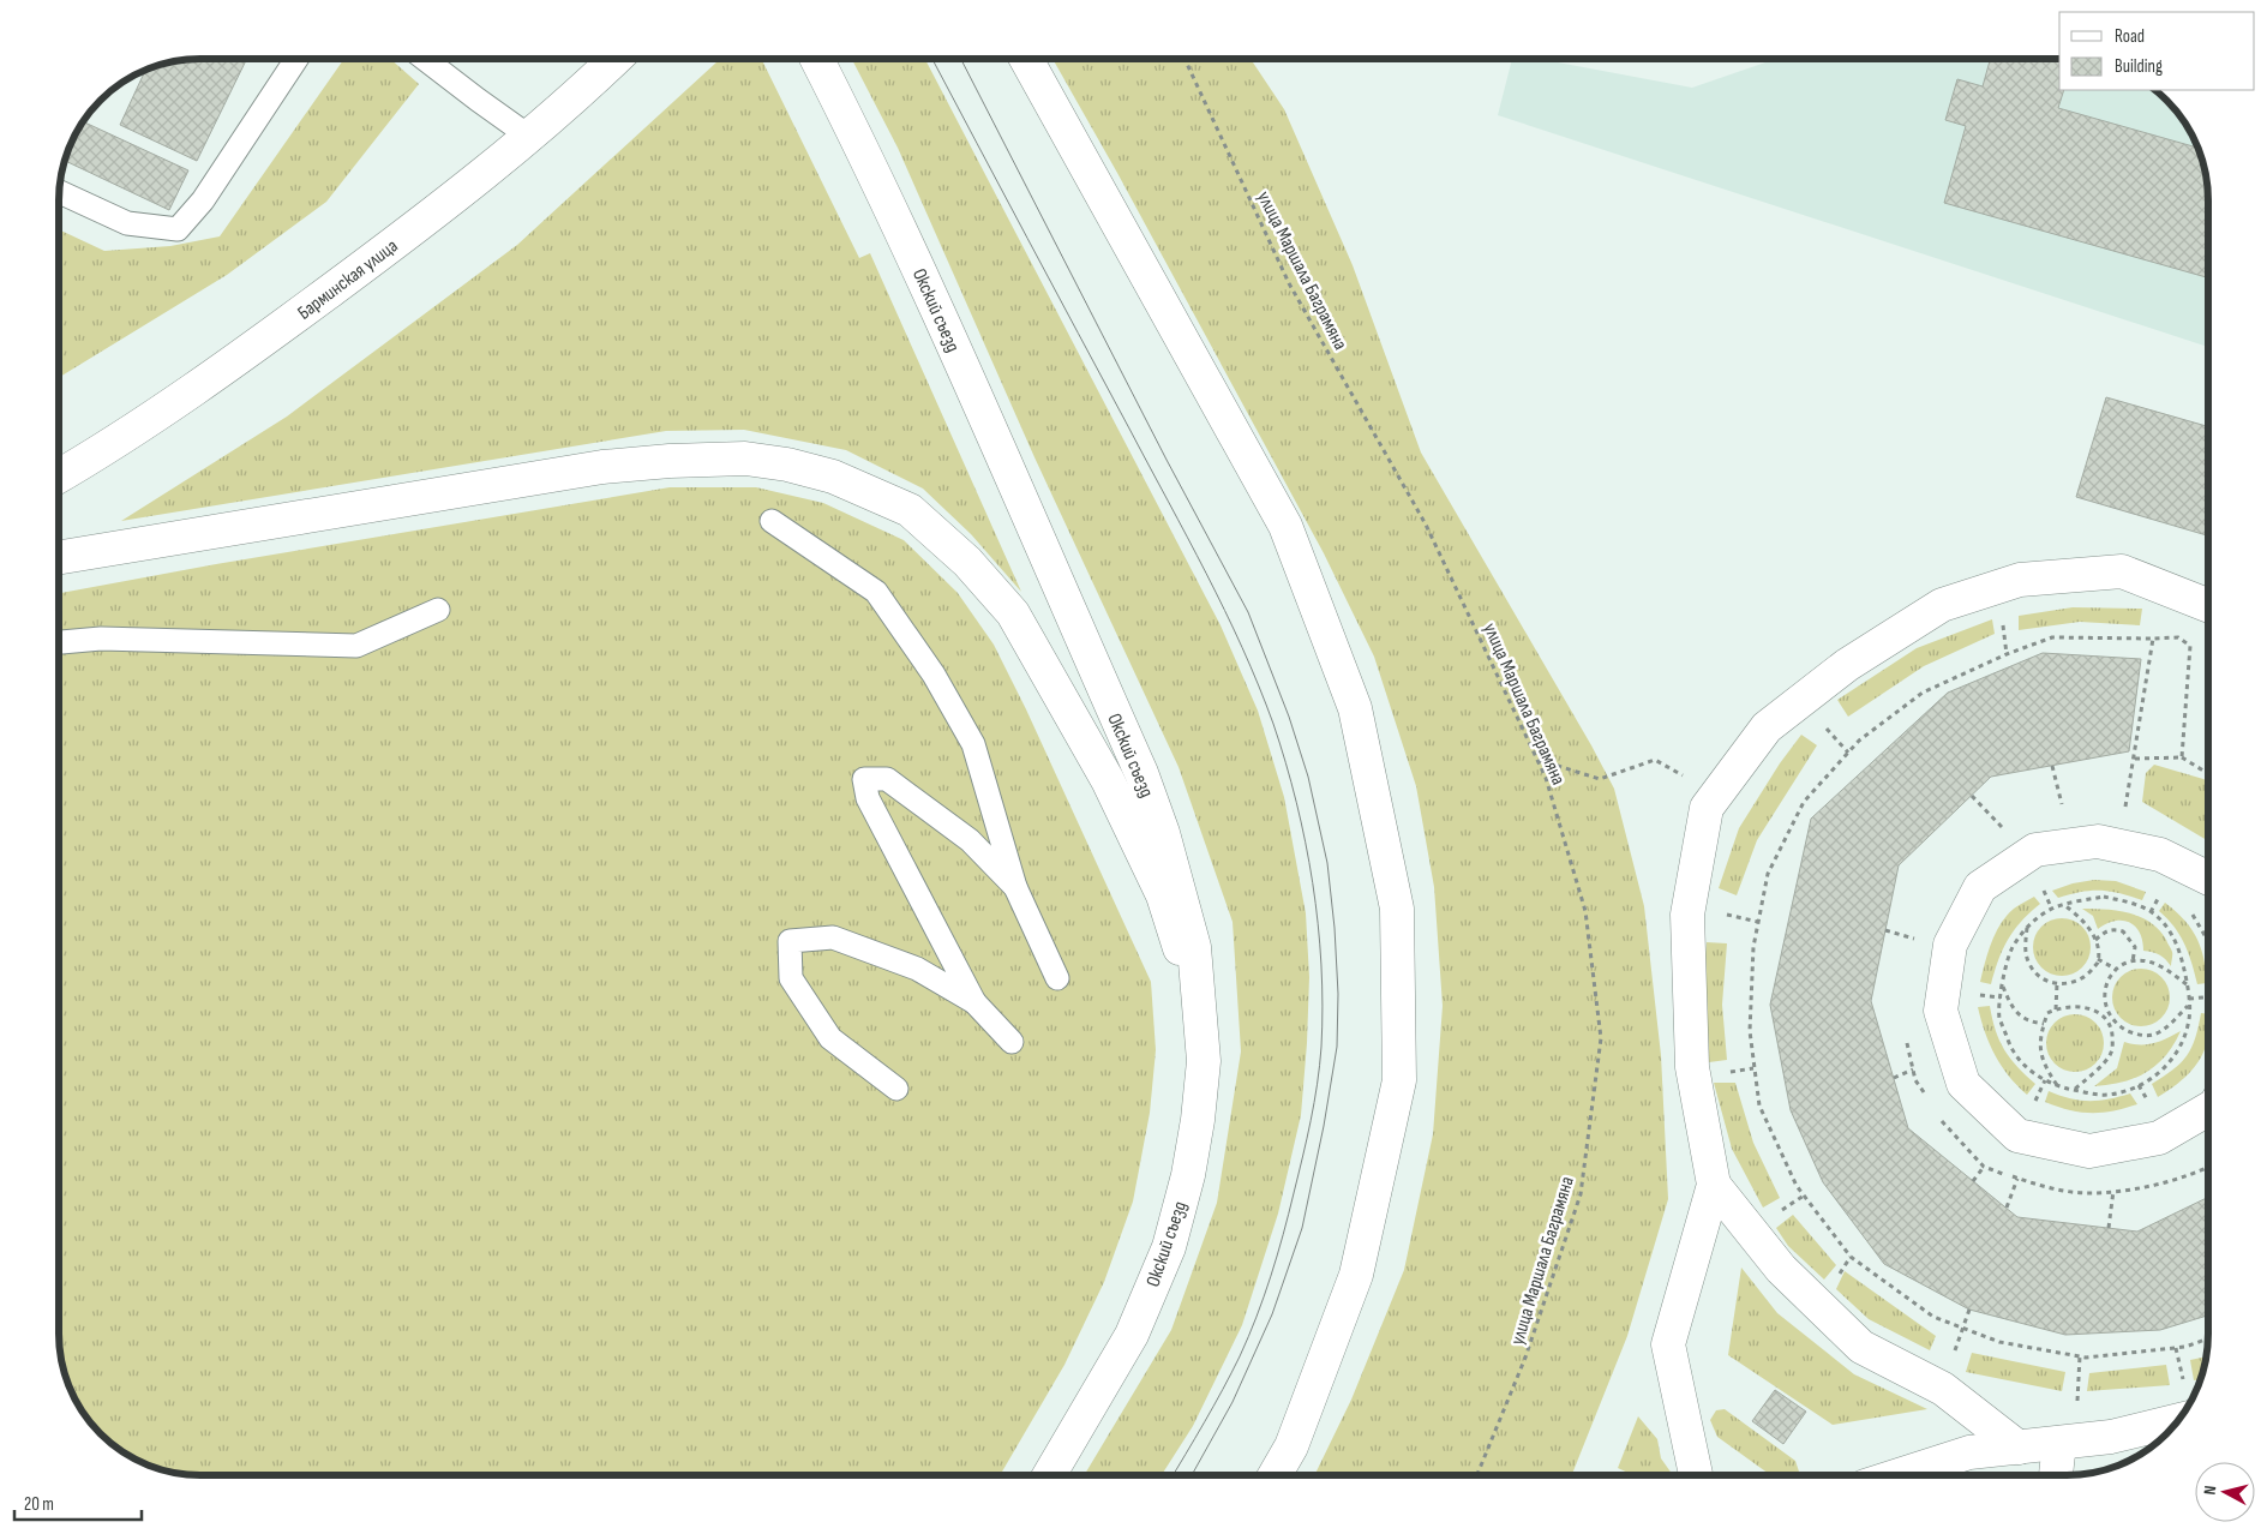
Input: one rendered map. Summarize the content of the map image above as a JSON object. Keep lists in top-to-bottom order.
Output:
{
  "streets": {
    "main road": ["Барминская улица", "Окский съезд"],
    "path": ["улица Маршала Баграмяна"]
  },
  "legend": ["Road", "Building"],
  "scale_bar": "20 m",
  "north": "left"
}
